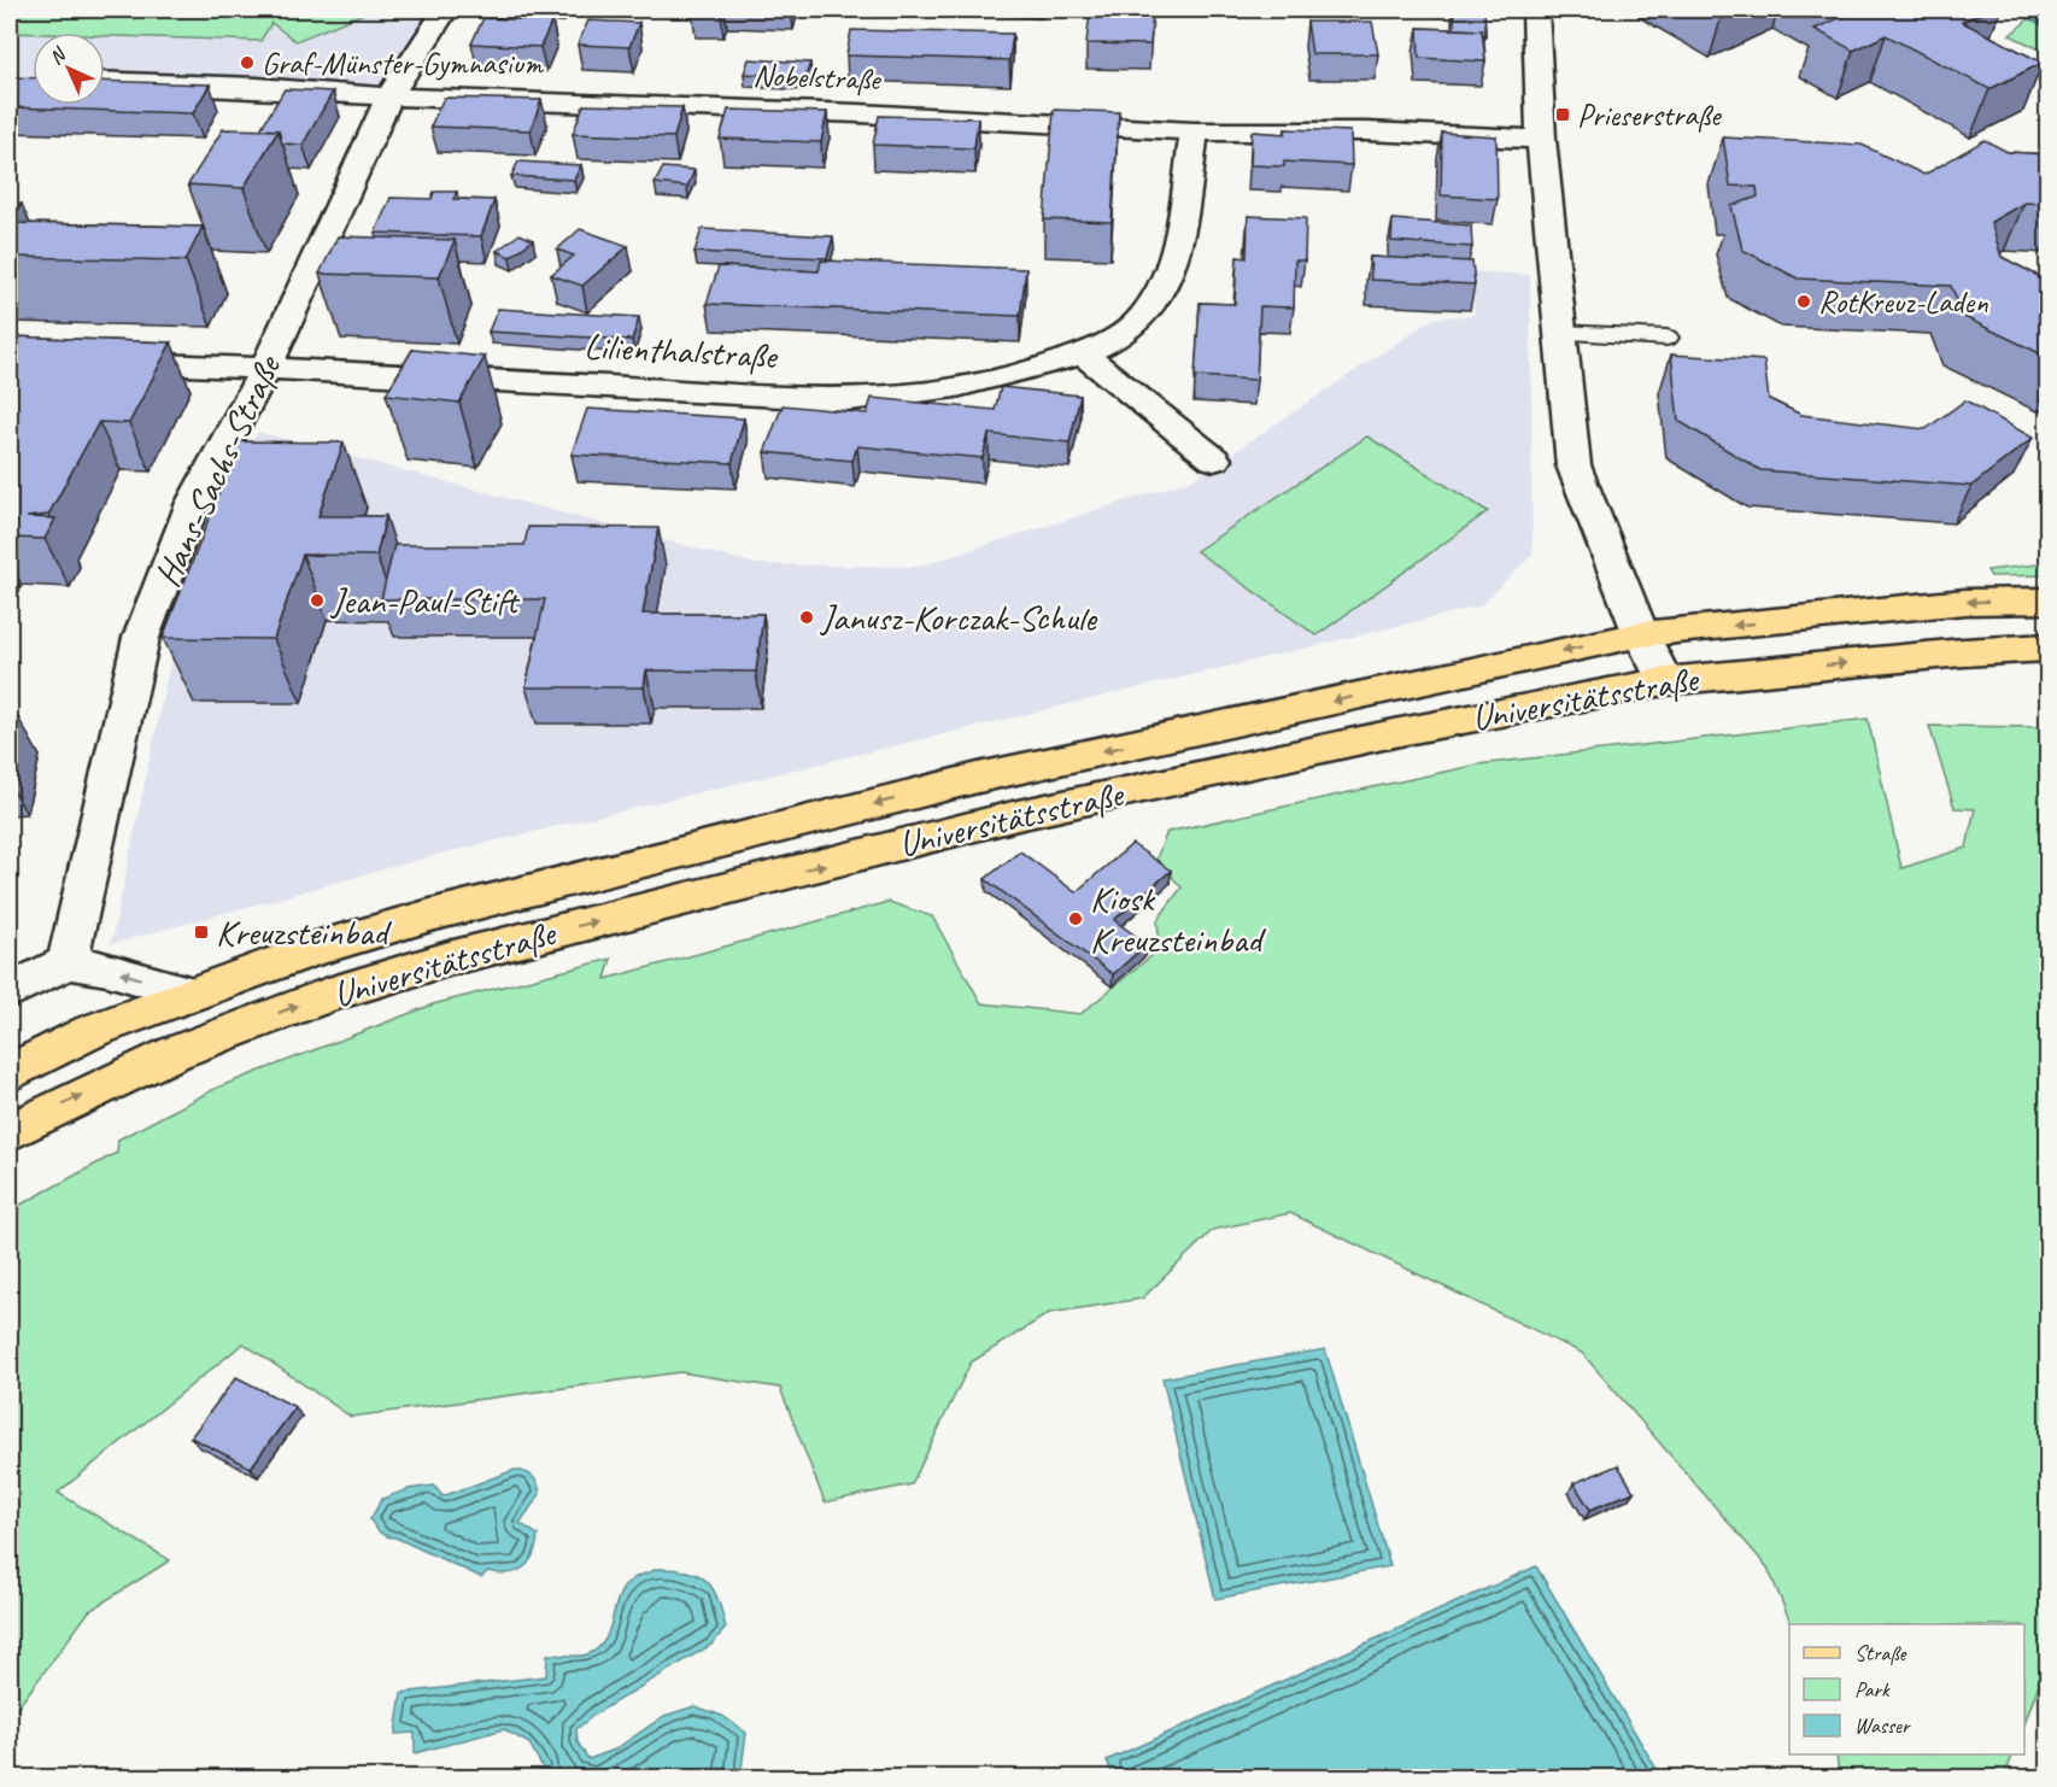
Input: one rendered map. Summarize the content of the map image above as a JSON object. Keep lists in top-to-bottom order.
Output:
{
  "streets": {
    "main road": ["Universitätsstraße"],
    "street": ["Nobelstraße", "Lilienthalstraße", "Hans-Sachs-Straße"]
  },
  "crossings": [
    ["Nobelstraße", "Lilienthalstraße"],
    ["Nobelstraße", "Hans-Sachs-Straße"],
    ["Lilienthalstraße", "Hans-Sachs-Straße"]
  ],
  "places": {
    "other": [
      "Graf-Münster-Gymnasium",
      "RotKreuz-Laden",
      "Jean-Paul-Stift",
      "Janusz-Korczak-Schule",
      "Kiosk Kreuzsteinbad"
    ],
    "transit": ["Prieserstraße", "Kreuzsteinbad"]
  },
  "legend": ["Straße", "Park", "Wasser"],
  "north": "top left"
}
